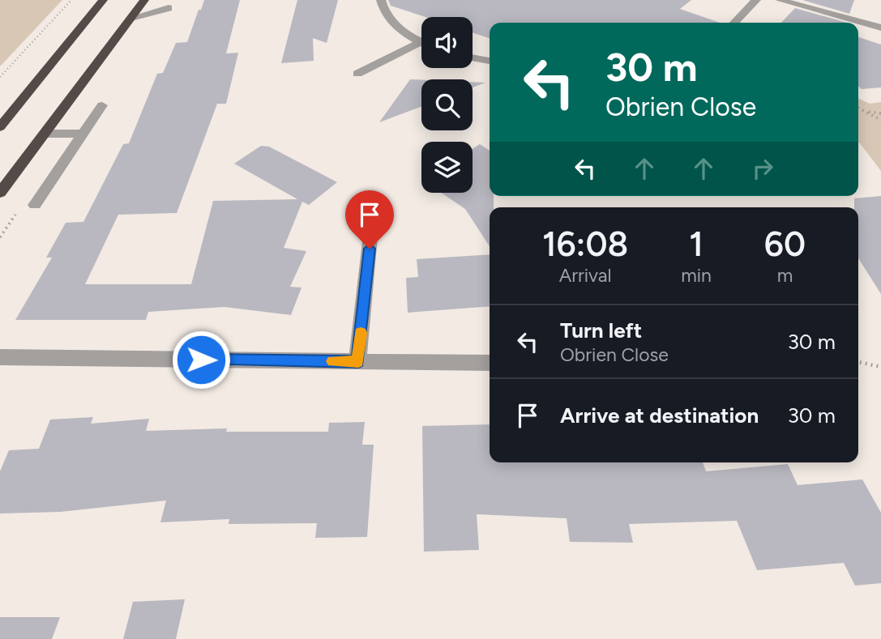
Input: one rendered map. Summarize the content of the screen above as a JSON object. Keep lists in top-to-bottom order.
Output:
{
  "page": {
    "turn": ["30 m", "Obrien Close"],
    "eta": [
      "16:08",
      "Arrival",
      "1",
      "min",
      "60",
      "m"
    ],
    "list": [
      {
        "name": "Turn left",
        "note": "Obrien Close",
        "value": "30 m"
      },
      {
        "name": "Arrive at destination",
        "value": "30 m"
      }
    ]
  }
}
